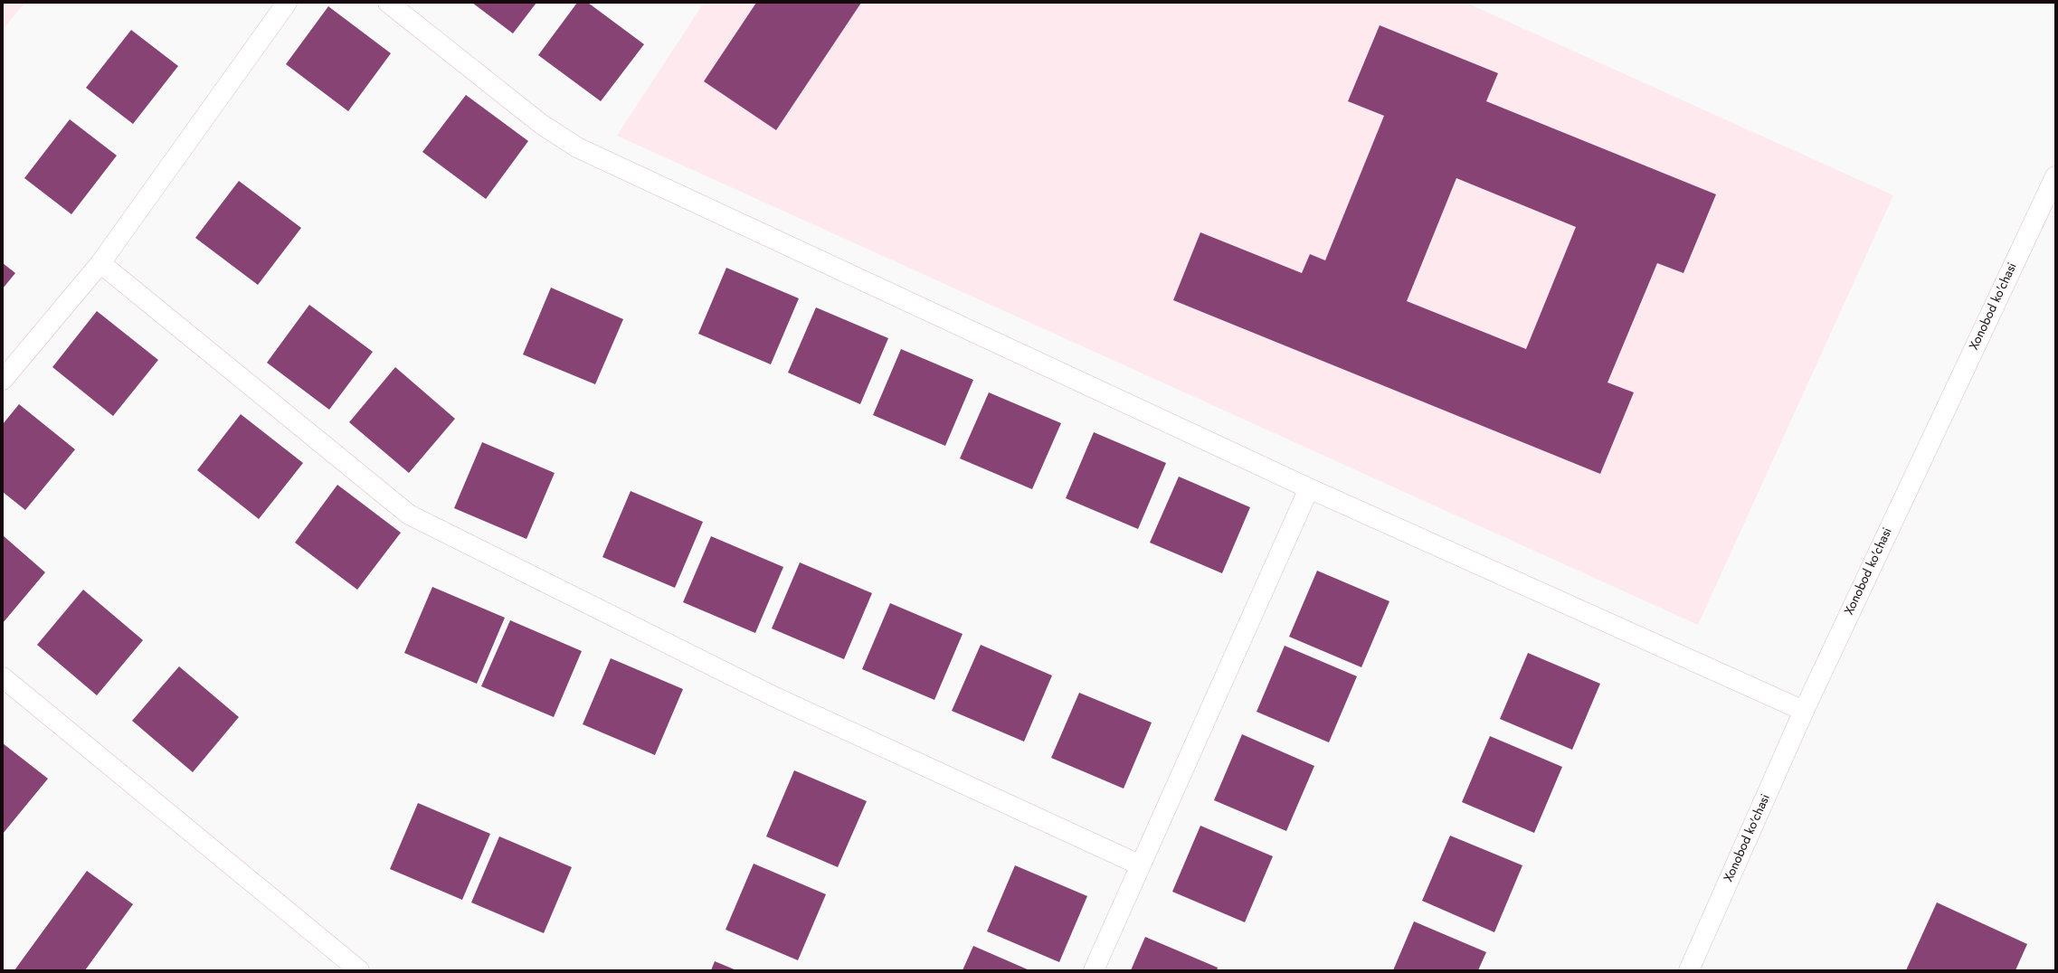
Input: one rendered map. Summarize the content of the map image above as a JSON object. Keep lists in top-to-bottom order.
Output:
{
  "streets": {
    "street": ["Xonobod ko'chasi"]
  }
}
